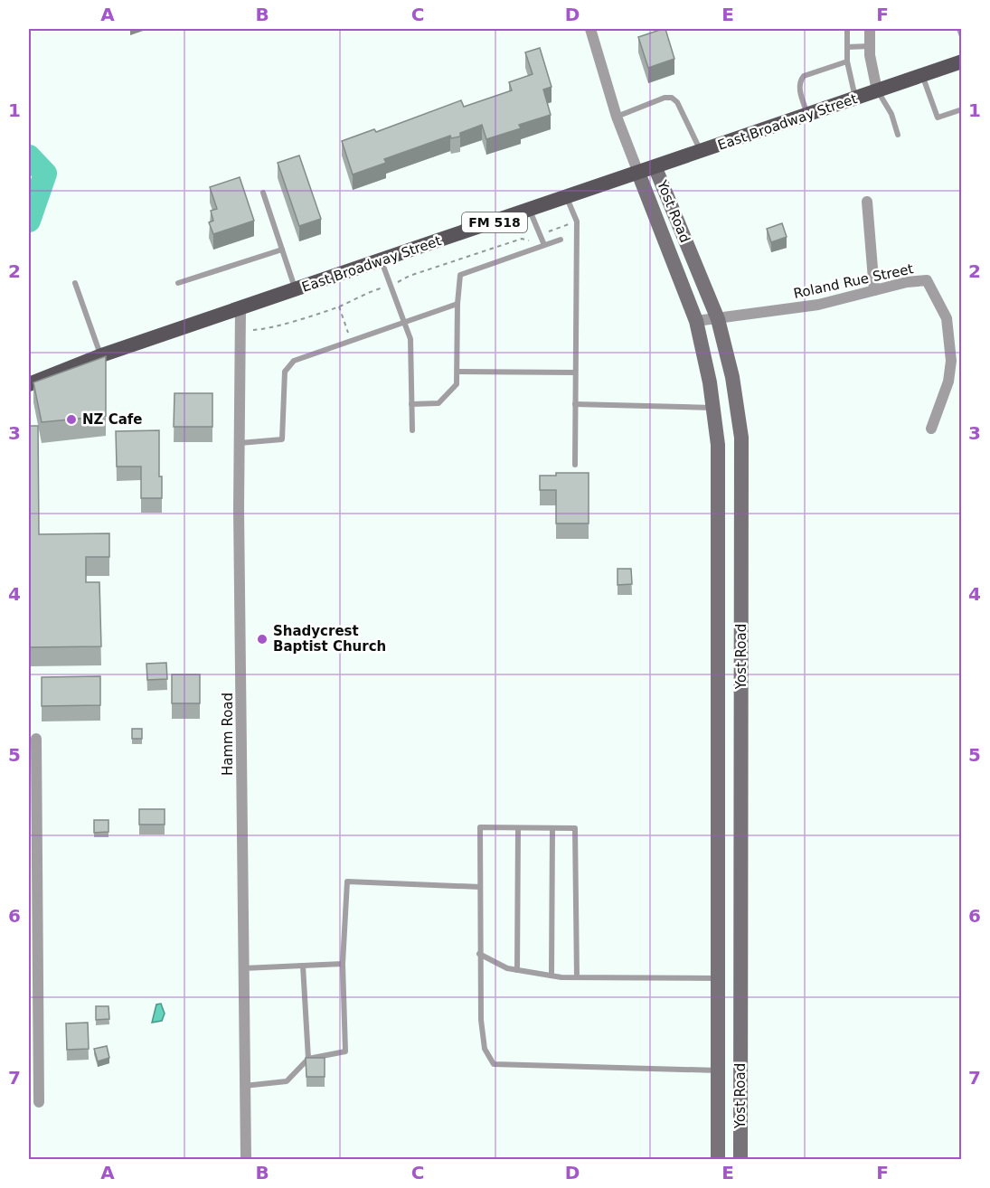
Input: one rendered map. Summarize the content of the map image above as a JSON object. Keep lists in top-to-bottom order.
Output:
{
  "streets": {
    "main road": ["East Broadway Street", "Yost Road", "FM 518"],
    "street": ["Roland Rue Street", "Hamm Road"]
  },
  "crossings": [
    ["East Broadway Street", "Yost Road"],
    ["East Broadway Street", "Hamm Road"],
    ["Yost Road", "Roland Rue Street"]
  ],
  "places": ["NZ Cafe", "Shadycrest Baptist Church"],
  "grid": {
    "columns": [
      "A",
      "B",
      "C",
      "D",
      "E",
      "F"
    ],
    "rows": [
      "1",
      "2",
      "3",
      "4",
      "5",
      "6",
      "7"
    ]
  }
}
